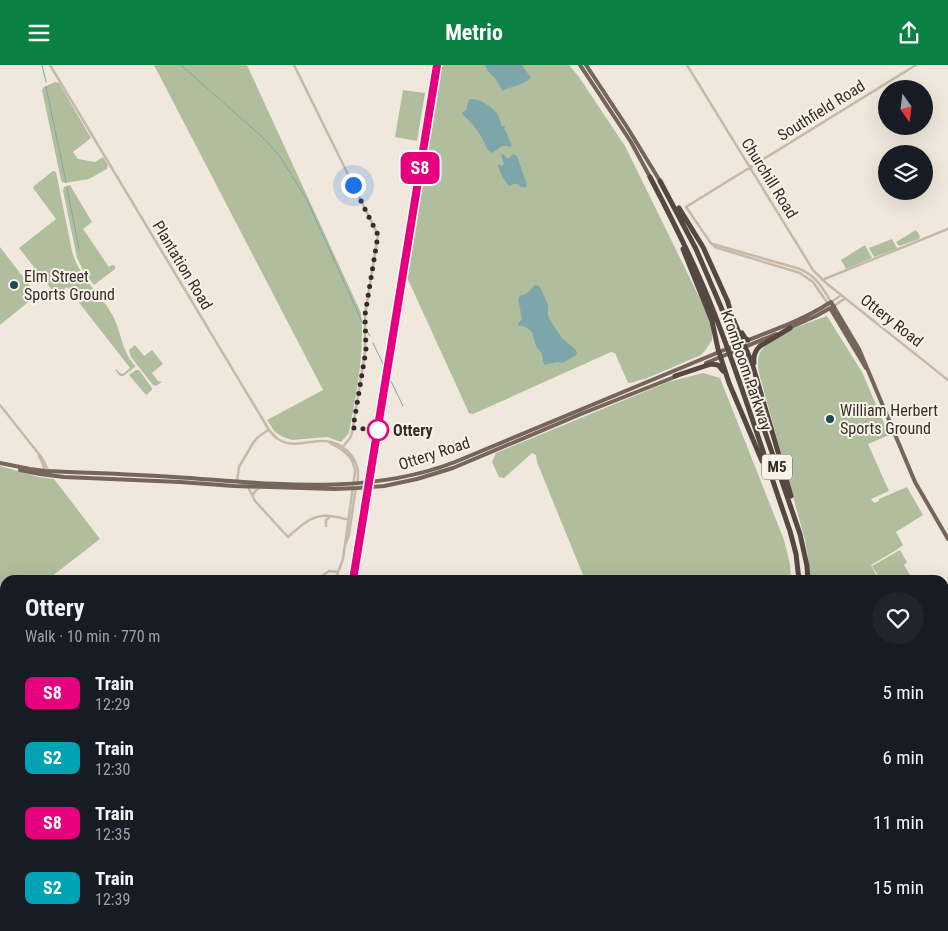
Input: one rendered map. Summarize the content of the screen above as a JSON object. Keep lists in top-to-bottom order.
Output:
{
  "streets": {
    "highway": ["Kromboom Parkway", "M5"],
    "main road": ["Ottery Road"],
    "street": ["Southfield Road", "Churchill Road", "Plantation Road"]
  },
  "crossings": [
    ["Southfield Road", "Churchill Road"],
    ["Southfield Road", "Ottery Road"],
    ["Churchill Road", "Ottery Road"],
    ["Kromboom Parkway", "M5"]
  ],
  "places": ["Elm Street Sports Ground", "William Herbert Sports Ground", "Ottery"],
  "north": "bottom",
  "page": {
    "header": "Metrio",
    "on_map": "S8",
    "heading": ["Ottery", "Walk · 10 min · 770 m"],
    "list": [
      {
        "mark": "S8",
        "name": "Train",
        "note": "12:29",
        "value": "5 min"
      },
      {
        "mark": "S2",
        "name": "Train",
        "note": "12:30",
        "value": "6 min"
      },
      {
        "mark": "S8",
        "name": "Train",
        "note": "12:35",
        "value": "11 min"
      },
      {
        "mark": "S2",
        "name": "Train",
        "note": "12:39",
        "value": "15 min"
      }
    ]
  }
}
